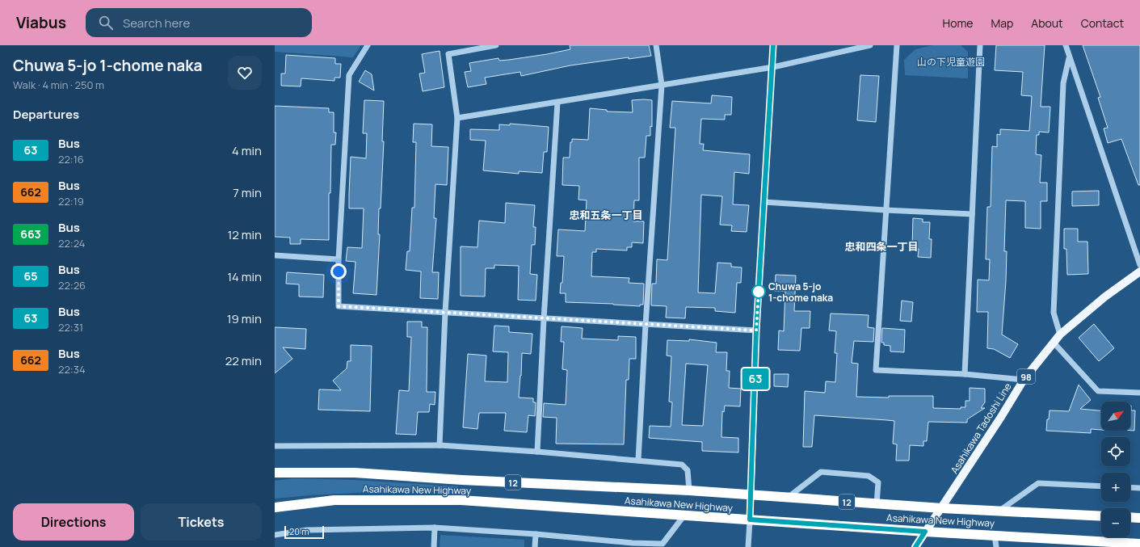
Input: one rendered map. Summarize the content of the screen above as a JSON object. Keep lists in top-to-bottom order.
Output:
{
  "streets": {
    "highway": ["12", "Asahikawa New Highway"],
    "main road": ["98", "Asahikawa Tadoshi Line"]
  },
  "crossings": [
    ["Asahikawa Tadoshi Line", "Asahikawa New Highway"]
  ],
  "districts": ["忠和五条一丁目", "忠和四条一丁目"],
  "parks": ["山の下児童遊園"],
  "places": ["Chuwa 5-jo 1-chome naka"],
  "lines": ["bus line 63"],
  "scale_bar": "20 m",
  "north": "top right",
  "page": {
    "header": "Viabus",
    "search": "Search here",
    "nav": [
      "Home",
      "Map",
      "About",
      "Contact"
    ],
    "heading": [
      ["Chuwa 5-jo 1-chome naka", "Walk · 4 min · 250 m"],
      "Departures"
    ],
    "on_map": "63",
    "list": [
      {
        "mark": "63",
        "name": "Bus",
        "note": "22:16",
        "value": "4 min"
      },
      {
        "mark": "662",
        "name": "Bus",
        "note": "22:19",
        "value": "7 min"
      },
      {
        "mark": "663",
        "name": "Bus",
        "note": "22:24",
        "value": "12 min"
      },
      {
        "mark": "65",
        "name": "Bus",
        "note": "22:26",
        "value": "14 min"
      },
      {
        "mark": "63",
        "name": "Bus",
        "note": "22:31",
        "value": "19 min"
      },
      {
        "mark": "662",
        "name": "Bus",
        "note": "22:34",
        "value": "22 min"
      }
    ],
    "map_buttons": ["+", "−"],
    "buttons": ["Directions", "Tickets"],
    "scale": "20 m"
  }
}
